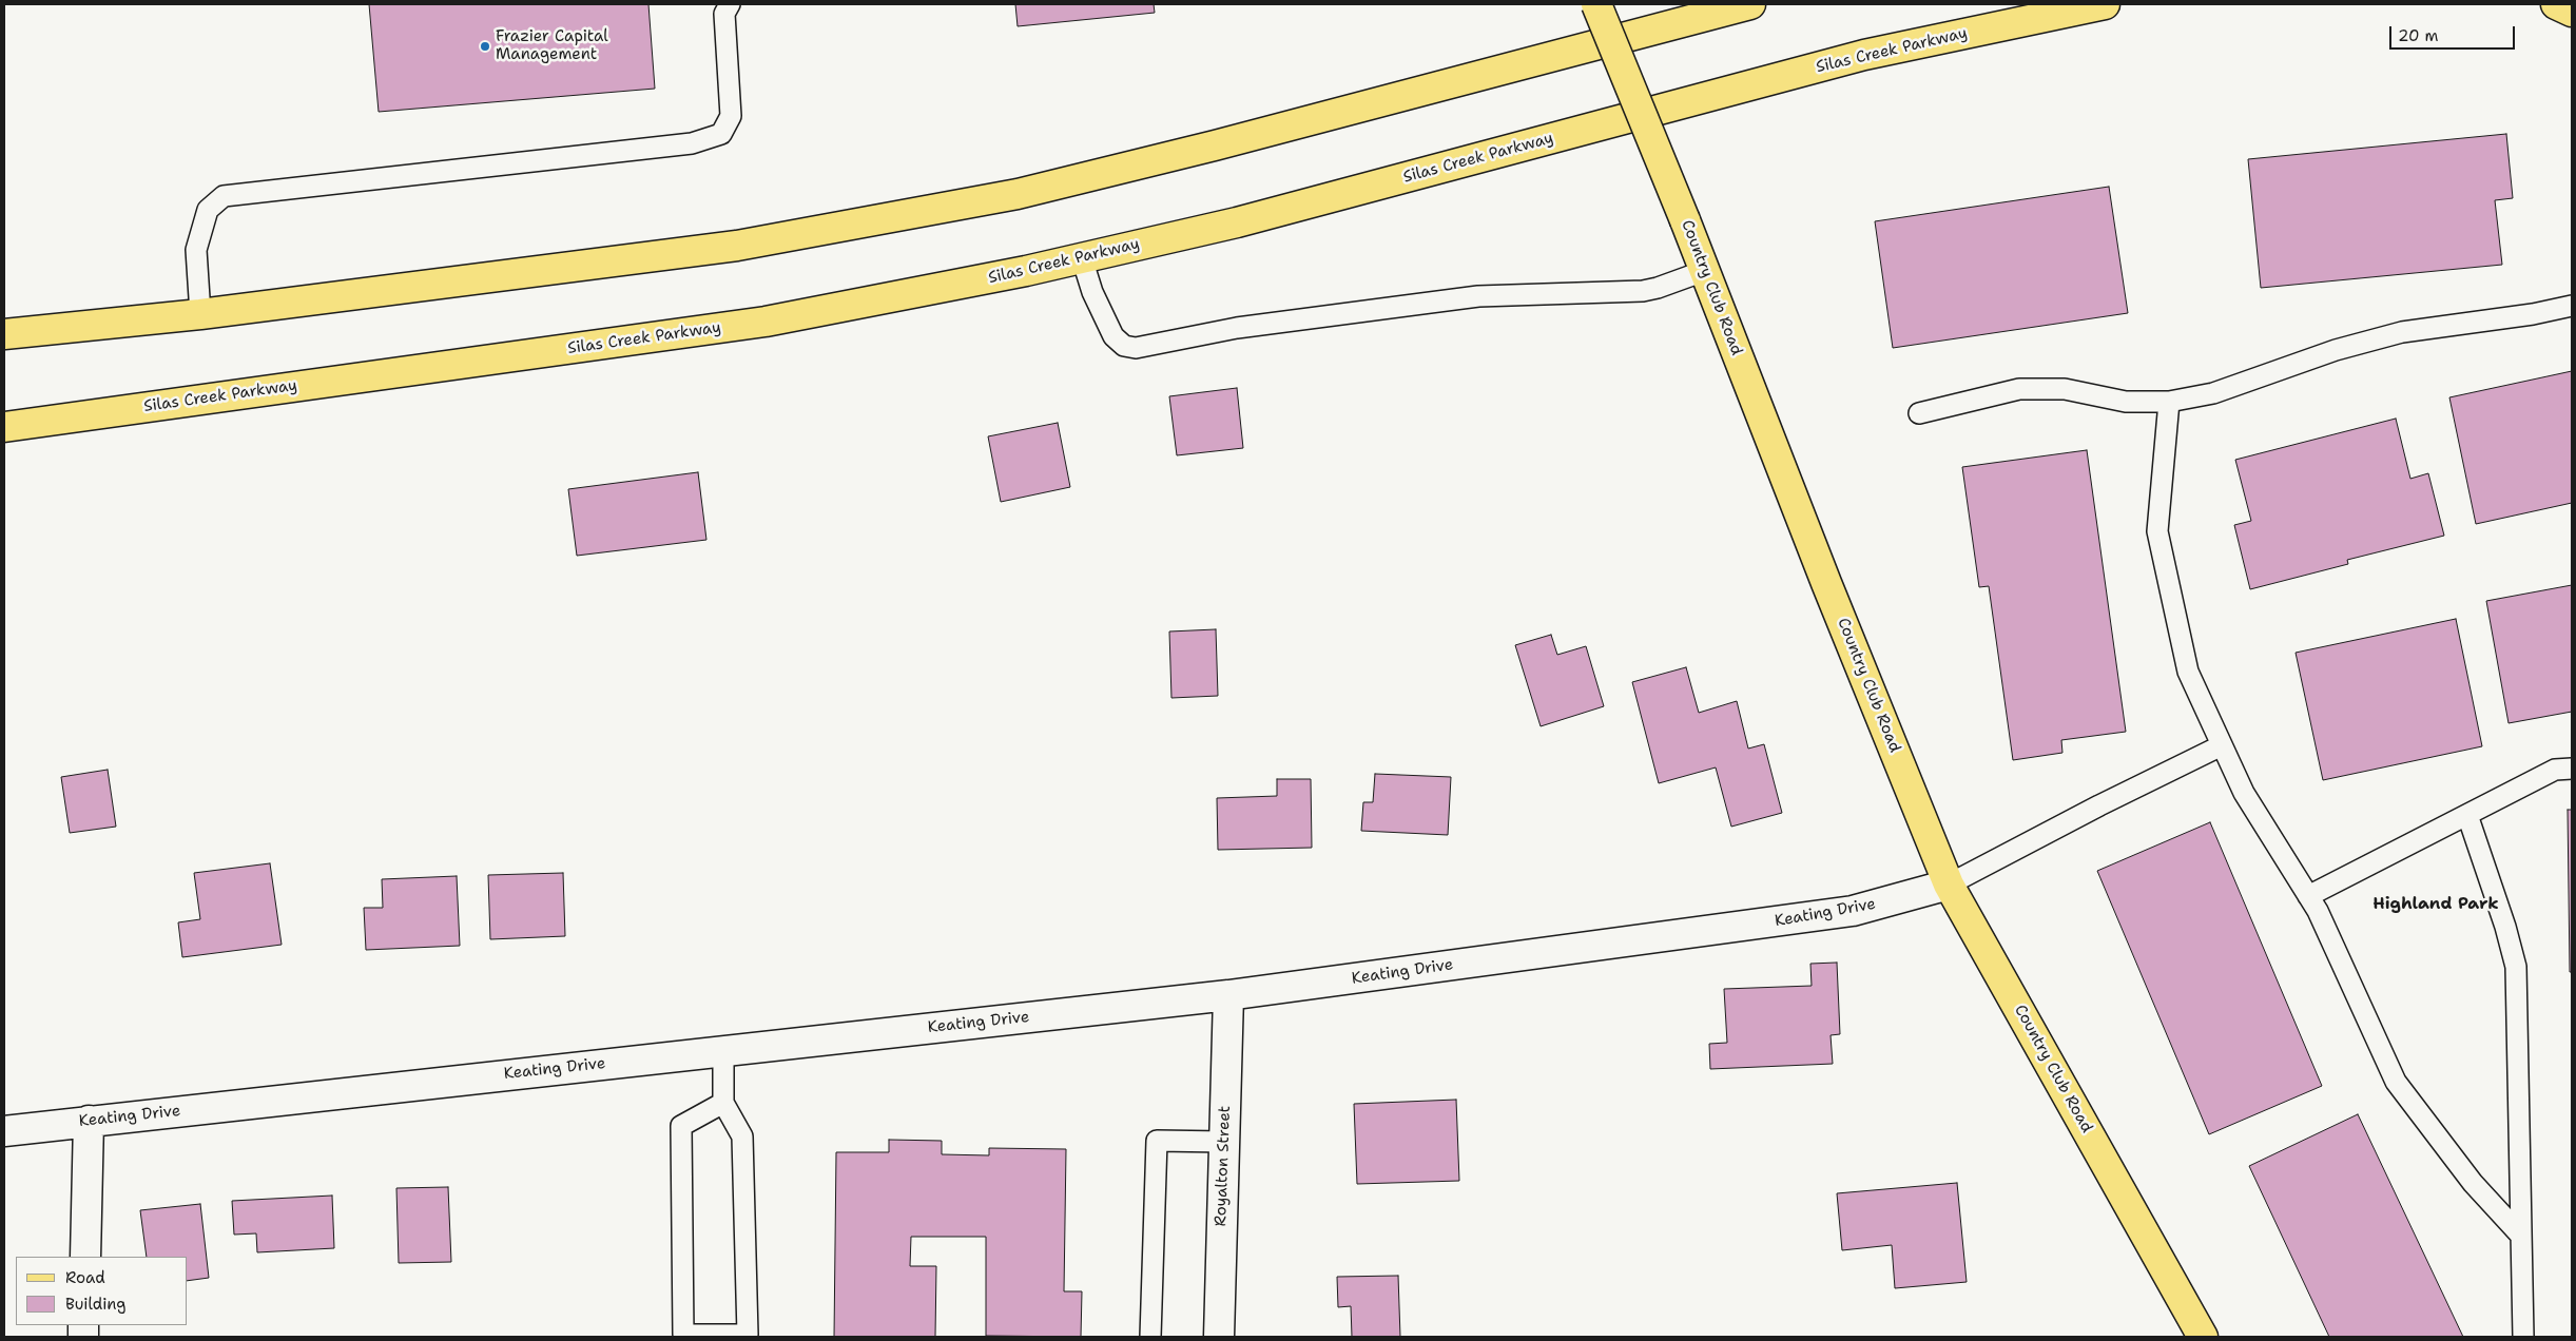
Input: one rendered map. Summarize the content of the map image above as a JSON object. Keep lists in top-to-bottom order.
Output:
{
  "streets": {
    "main road": ["Silas Creek Parkway", "Country Club Road"],
    "street": ["Keating Drive", "Royalton Street"]
  },
  "crossings": [
    ["Country Club Road", "Keating Drive"],
    ["Keating Drive", "Royalton Street"]
  ],
  "districts": ["Highland Park"],
  "places": ["Frazier Capital Management"],
  "legend": ["Road", "Building"],
  "scale_bar": "20 m"
}
